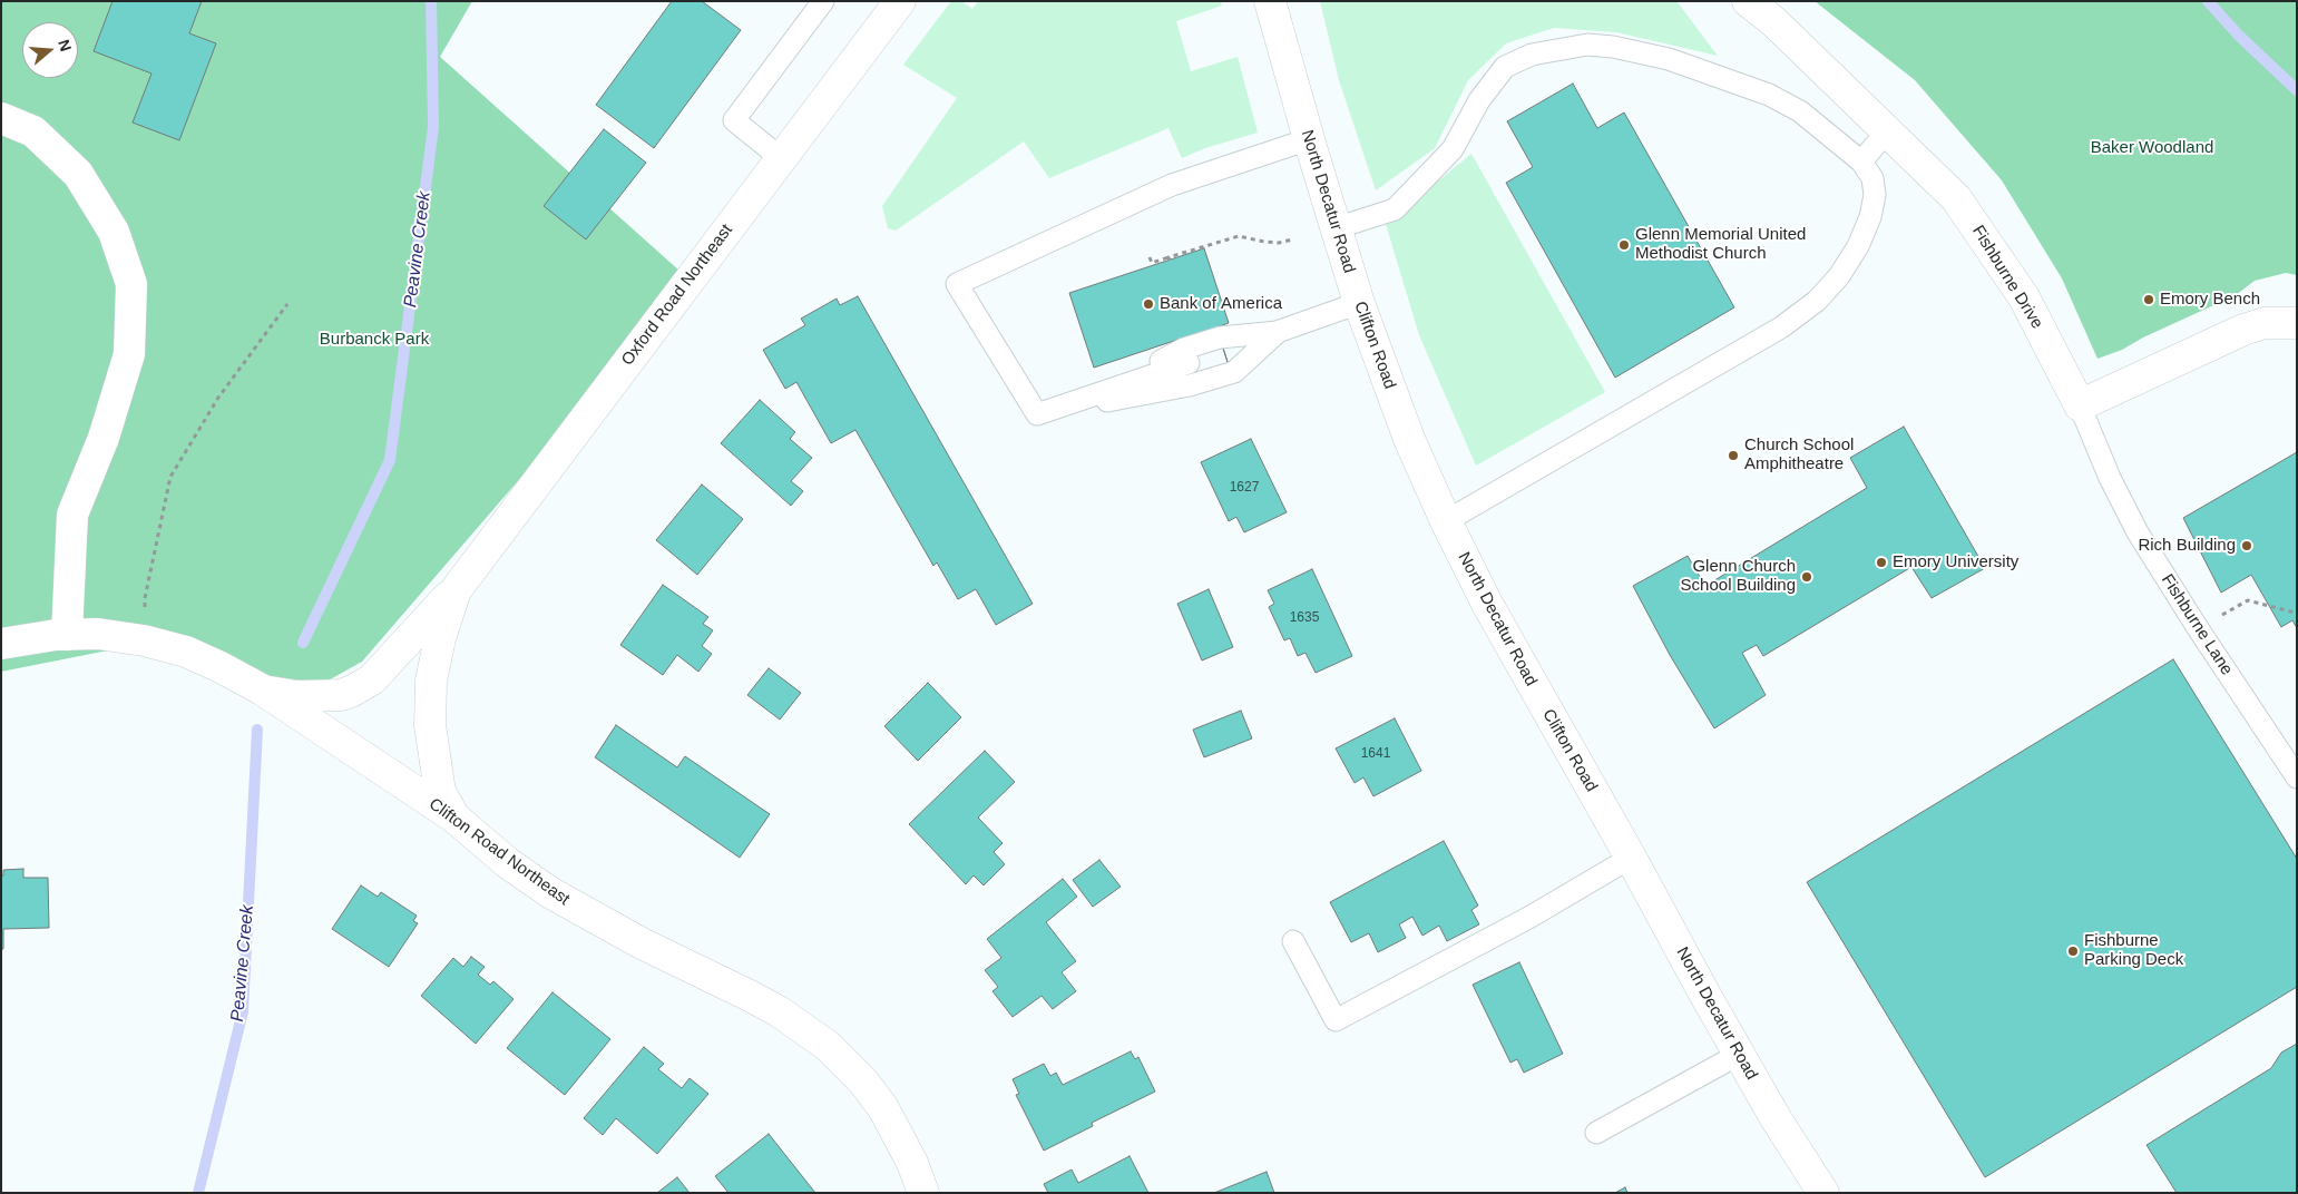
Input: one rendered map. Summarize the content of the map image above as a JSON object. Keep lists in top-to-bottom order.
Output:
{
  "streets": {
    "street": [
      "North Decatur Road",
      "Fishburne Drive",
      "Oxford Road Northeast",
      "Clifton Road",
      "Clifton Road Northeast"
    ],
    "lane": ["Fishburne Lane"]
  },
  "crossings": [
    ["North Decatur Road", "Clifton Road"],
    ["Fishburne Drive", "Fishburne Lane"],
    ["Oxford Road Northeast", "Clifton Road Northeast"]
  ],
  "water": ["Peavine Creek"],
  "parks": ["Baker Woodland", "Burbanck Park"],
  "places": [
    "Glenn Memorial United Methodist Church",
    "Emory Bench",
    "Bank of America",
    "Church School Amphitheatre",
    "Rich Building",
    "Emory University",
    "Glenn Church School Building",
    "Fishburne Parking Deck"
  ],
  "house_numbers": ["1627", "1635", "1641"],
  "north": "right"
}
